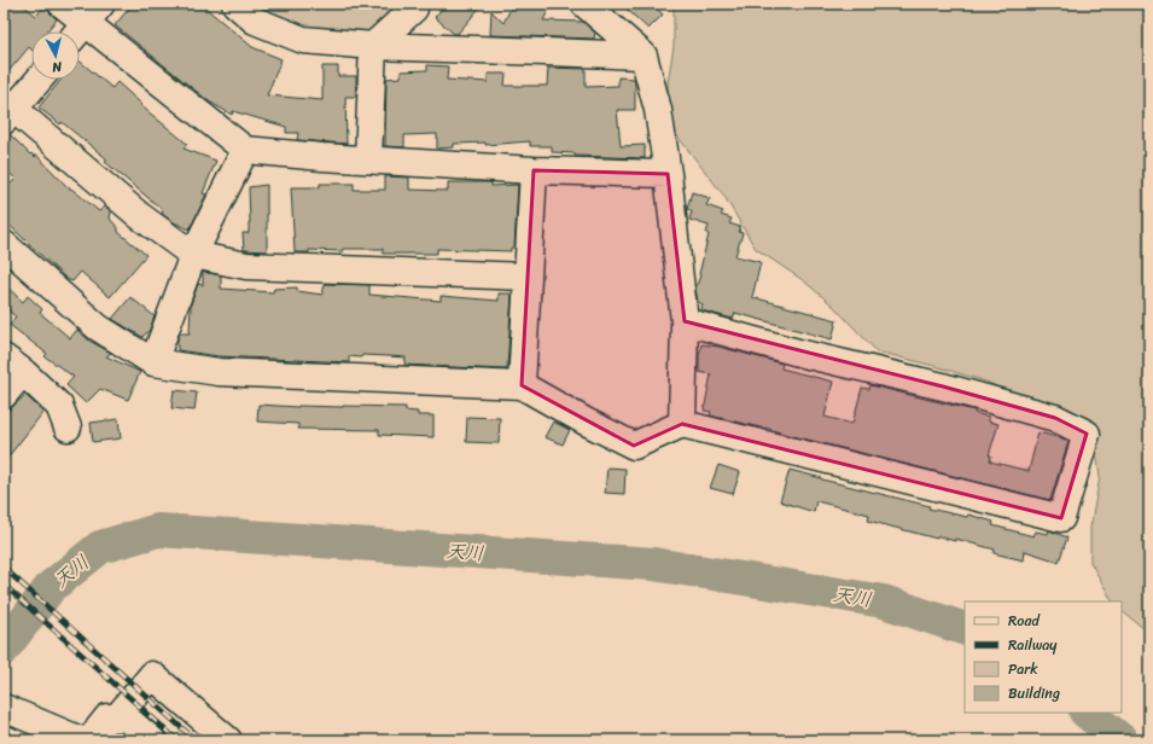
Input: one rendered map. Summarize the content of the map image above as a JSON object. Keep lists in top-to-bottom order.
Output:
{
  "water": ["天川"],
  "legend": [
    "Road",
    "Railway",
    "Park",
    "Building"
  ],
  "north": "bottom"
}
